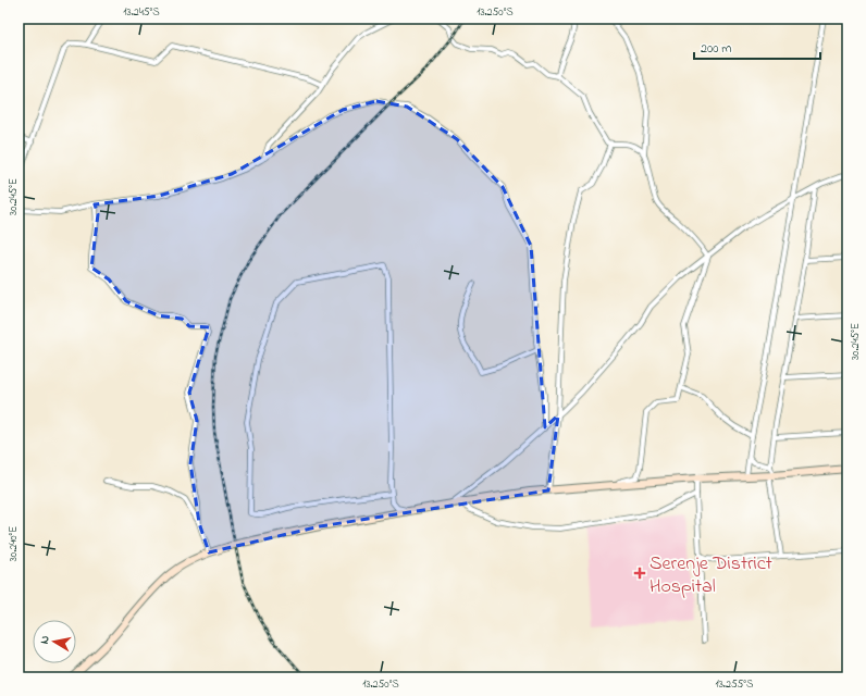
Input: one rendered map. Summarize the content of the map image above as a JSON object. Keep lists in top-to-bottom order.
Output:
{
  "places": {
    "health": ["Serenje District Hospital"]
  },
  "scale_bar": "200 m",
  "north": "left",
  "coordinates": [
    "13.245°S",
    "13.250°S",
    "30.245°E",
    "30.240°E",
    "13.255°S"
  ]
}
